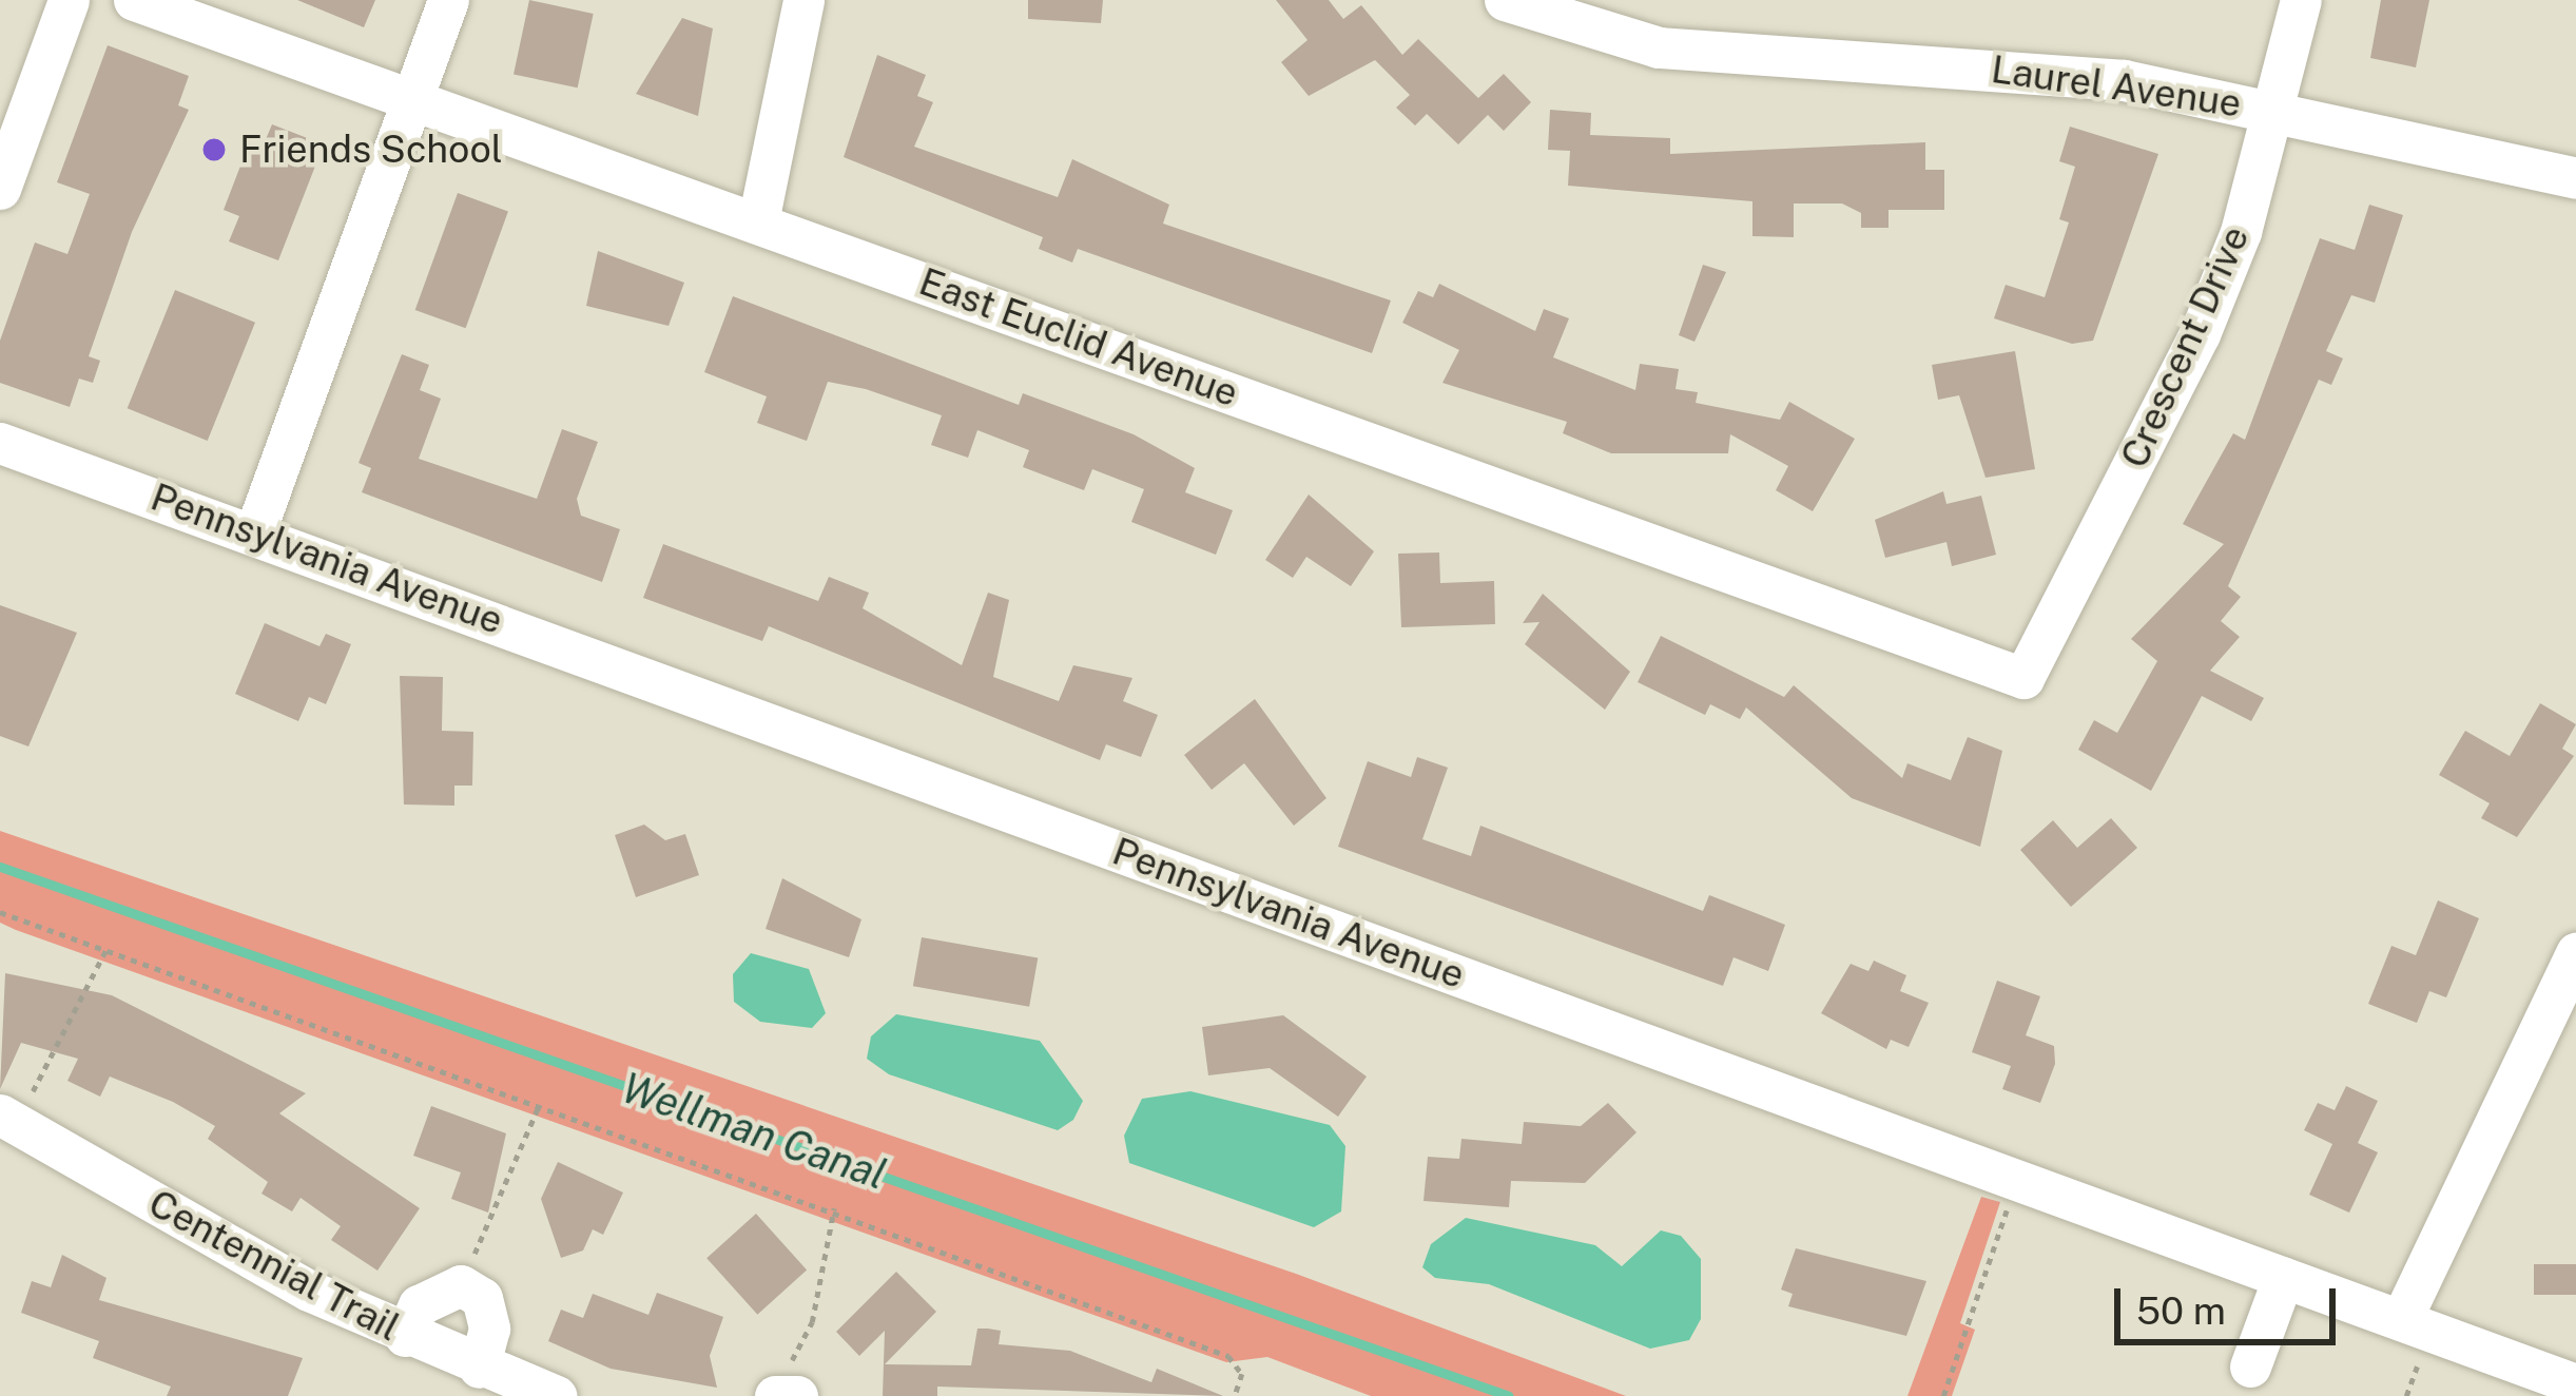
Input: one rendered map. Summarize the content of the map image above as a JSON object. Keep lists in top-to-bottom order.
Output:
{
  "streets": {
    "street": [
      "Laurel Avenue",
      "East Euclid Avenue",
      "Crescent Drive",
      "Pennsylvania Avenue",
      "Centennial Trail"
    ]
  },
  "crossings": [
    ["Laurel Avenue", "Crescent Drive"],
    ["East Euclid Avenue", "Crescent Drive"]
  ],
  "water": ["Wellman Canal"],
  "places": ["Friends School"],
  "scale_bar": "50 m"
}
